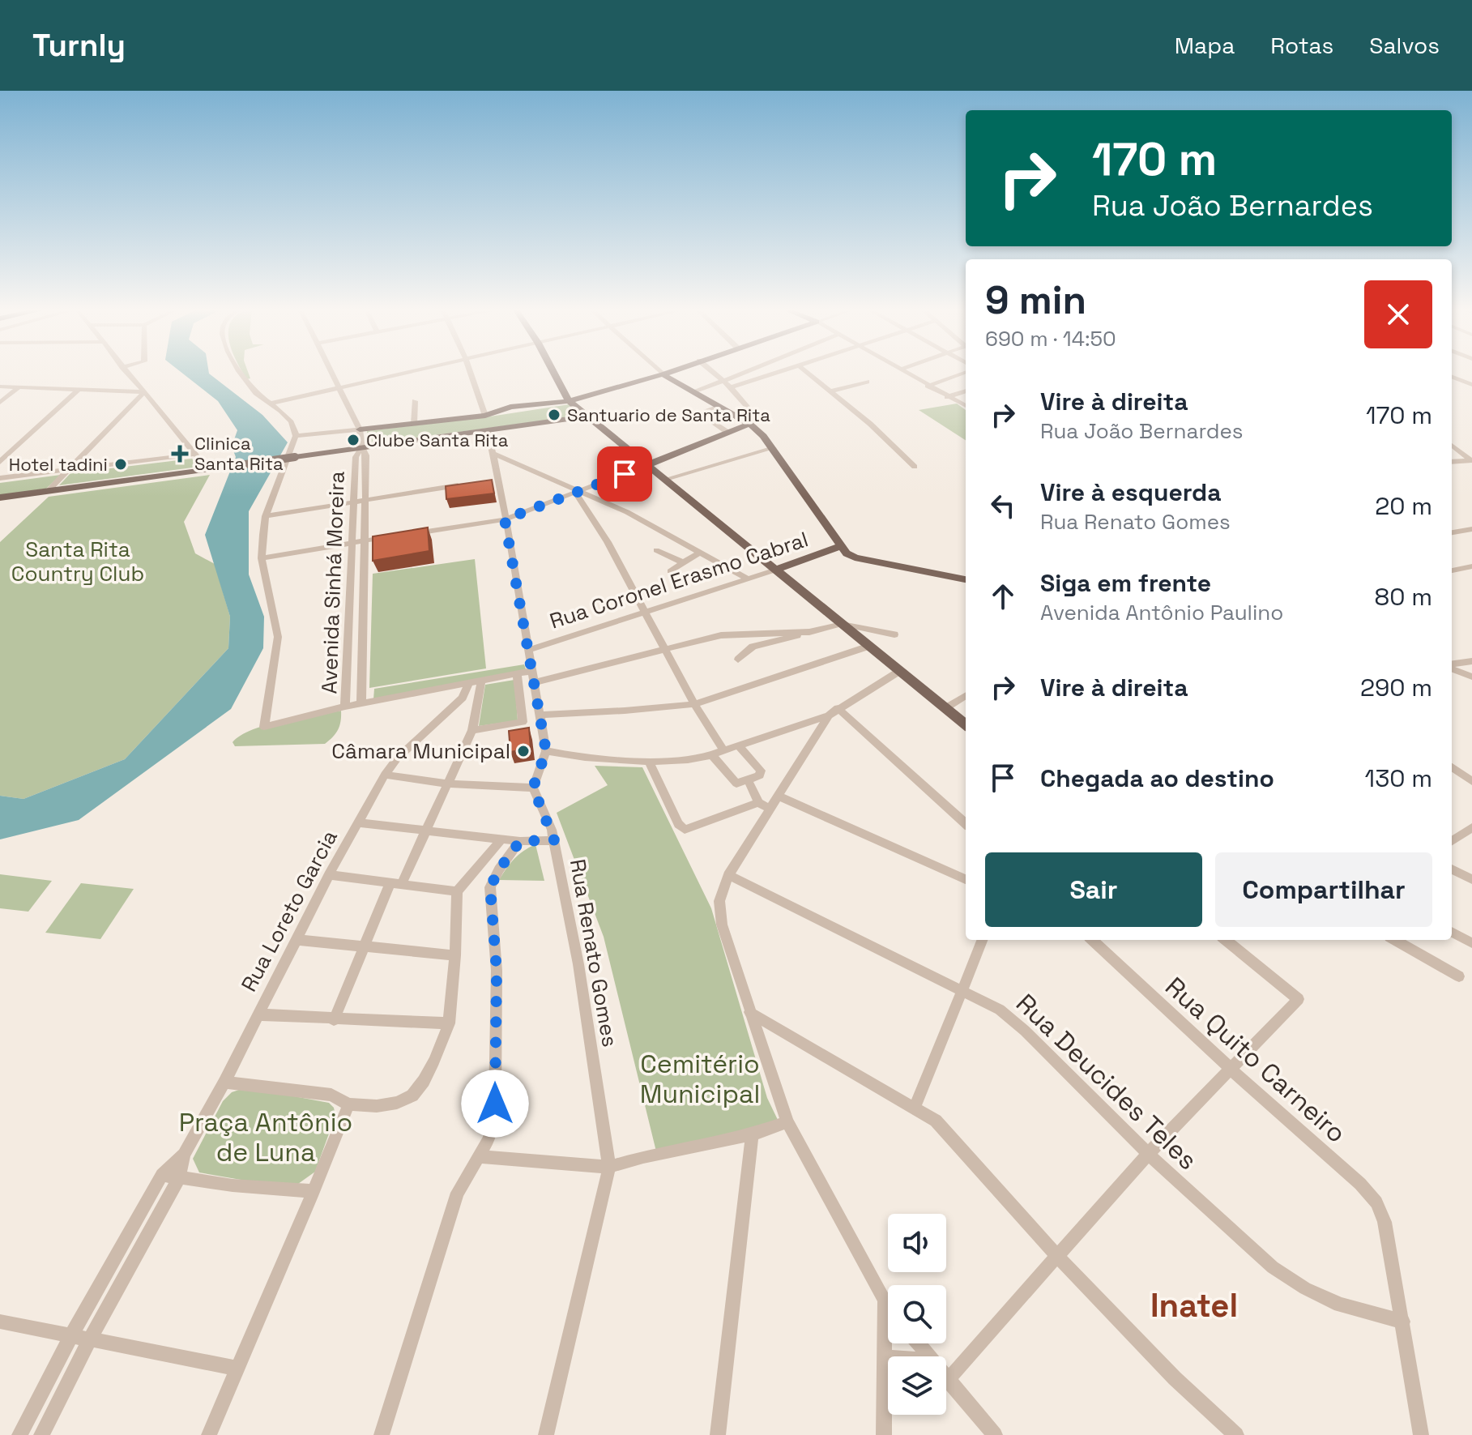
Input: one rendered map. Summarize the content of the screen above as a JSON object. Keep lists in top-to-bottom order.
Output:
{
  "streets": {
    "main road": ["Rua Coronel Erasmo Cabral"],
    "street": [
      "Avenida Sinhá Moreira",
      "Rua Loreto Garcia",
      "Rua Renato Gomes",
      "Rua Quito Carneiro",
      "Rua Deucides Teles"
    ]
  },
  "crossings": [
    ["Rua Quito Carneiro", "Rua Deucides Teles"]
  ],
  "districts": ["Inatel"],
  "parks": ["Santa Rita Country Club", "Cemitério Municipal", "Praça Antônio de Luna"],
  "places": {
    "other": [
      "Santuario de Santa Rita",
      "Clube Santa Rita",
      "Hotel tadini",
      "Câmara Municipal"
    ],
    "health": ["Clinica Santa Rita"]
  },
  "page": {
    "header": "Turnly",
    "nav": ["Mapa", "Rotas", "Salvos"],
    "turn": ["170 m", "Rua João Bernardes"],
    "heading": ["9 min", "690 m · 14:50"],
    "list": [
      {
        "name": "Vire à direita",
        "note": "Rua João Bernardes",
        "value": "170 m"
      },
      {
        "name": "Vire à esquerda",
        "note": "Rua Renato Gomes",
        "value": "20 m"
      },
      {
        "name": "Siga em frente",
        "note": "Avenida Antônio Paulino",
        "value": "80 m"
      },
      {
        "name": "Vire à direita",
        "value": "290 m"
      },
      {
        "name": "Chegada ao destino",
        "value": "130 m"
      }
    ],
    "buttons": ["Sair", "Compartilhar"]
  }
}
